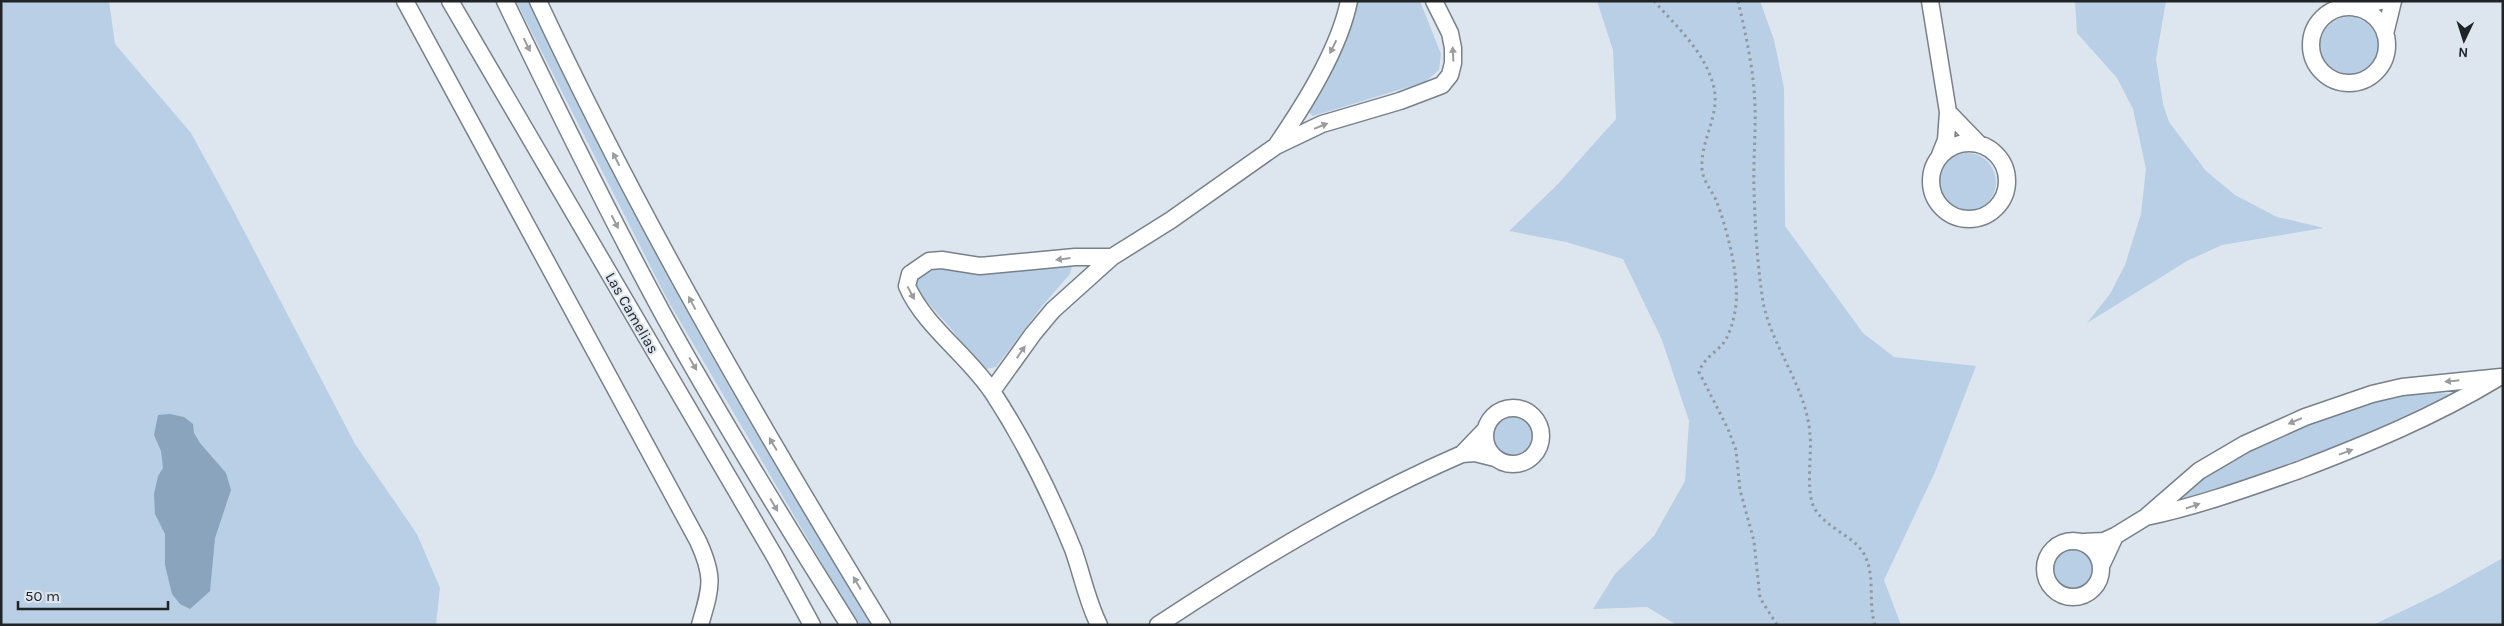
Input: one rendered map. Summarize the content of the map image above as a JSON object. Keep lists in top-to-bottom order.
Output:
{
  "streets": {
    "street": ["Las Camelias"]
  },
  "scale_bar": "50 m",
  "north": "bottom"
}
